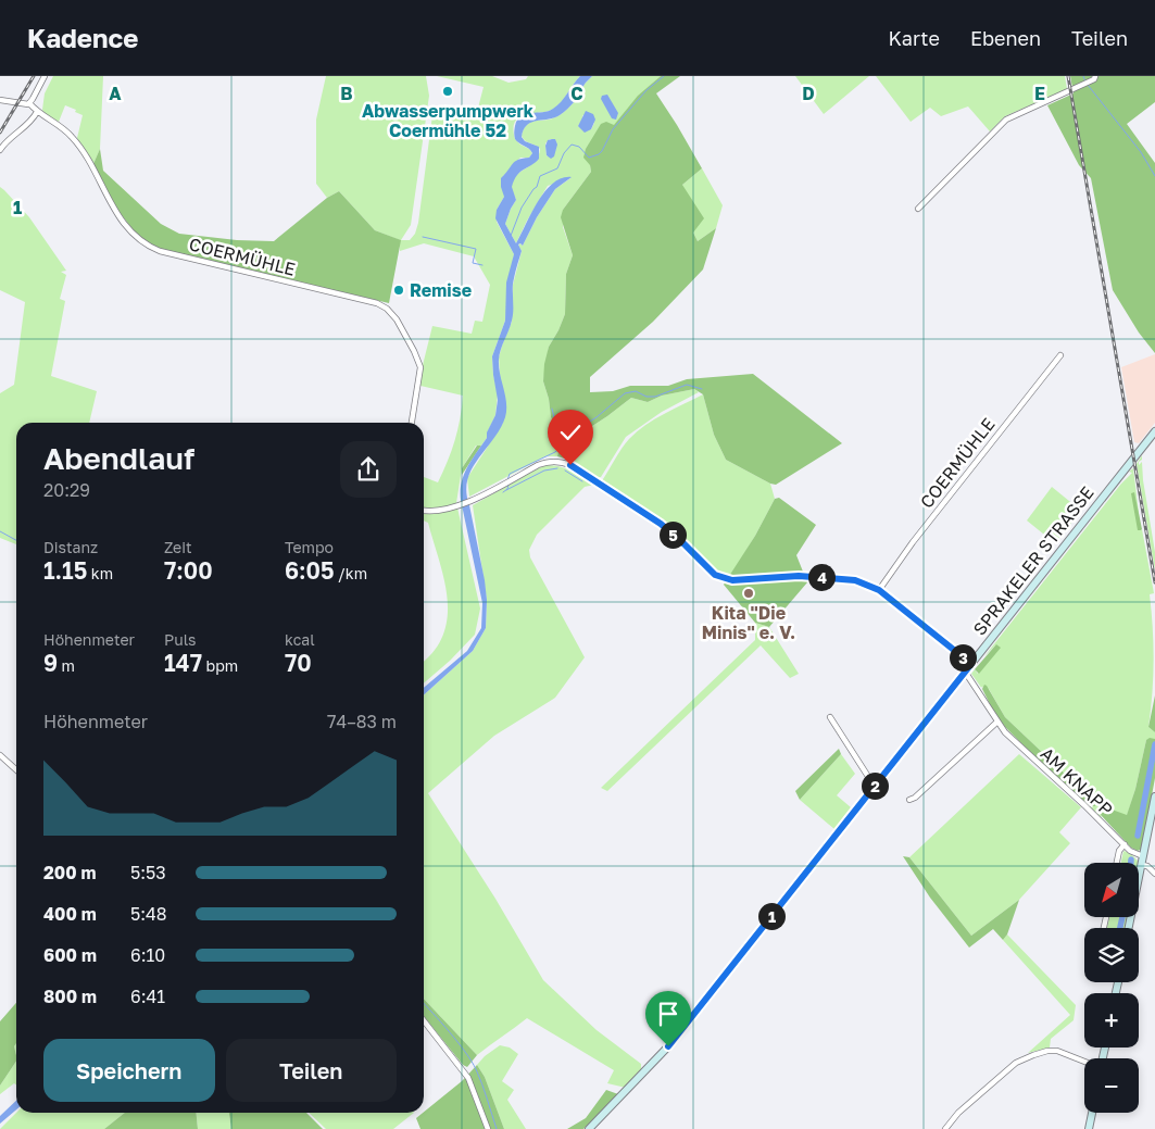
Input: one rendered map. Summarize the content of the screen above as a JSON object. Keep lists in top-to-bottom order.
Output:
{
  "streets": {
    "main road": ["SPRAKELER STRASSE"],
    "street": ["COERMÜHLE", "AM KNAPP"]
  },
  "crossings": [
    ["SPRAKELER STRASSE", "AM KNAPP"]
  ],
  "places": ["Abwasserpumpwerk Coermühle 52", "Remise", "Kita \"Die Minis\" e. V."],
  "north": "bottom left",
  "page": {
    "header": "Kadence",
    "nav": ["Karte", "Ebenen", "Teilen"],
    "heading": ["Abendlauf", "20:29"],
    "stats": [
      ["Distanz", "1.15 km"],
      ["Zeit", "7:00"],
      ["Tempo", "6:05 /km"],
      ["Höhenmeter", "9 m"],
      ["Puls", "147 bpm"],
      ["kcal", "70"]
    ],
    "pins": [
      "5",
      "4",
      "3",
      "2",
      "1"
    ],
    "chart": ["Höhenmeter", "74–83 m"],
    "list": [
      {
        "name": "200 m",
        "note": "5:53"
      },
      {
        "name": "400 m",
        "note": "5:48"
      },
      {
        "name": "600 m",
        "note": "6:10"
      },
      {
        "name": "800 m",
        "note": "6:41"
      }
    ],
    "map_buttons": ["+", "−"],
    "buttons": ["Speichern", "Teilen"]
  },
  "grid": {
    "columns": [
      "A",
      "B",
      "C",
      "D",
      "E"
    ],
    "rows": ["1"]
  }
}
